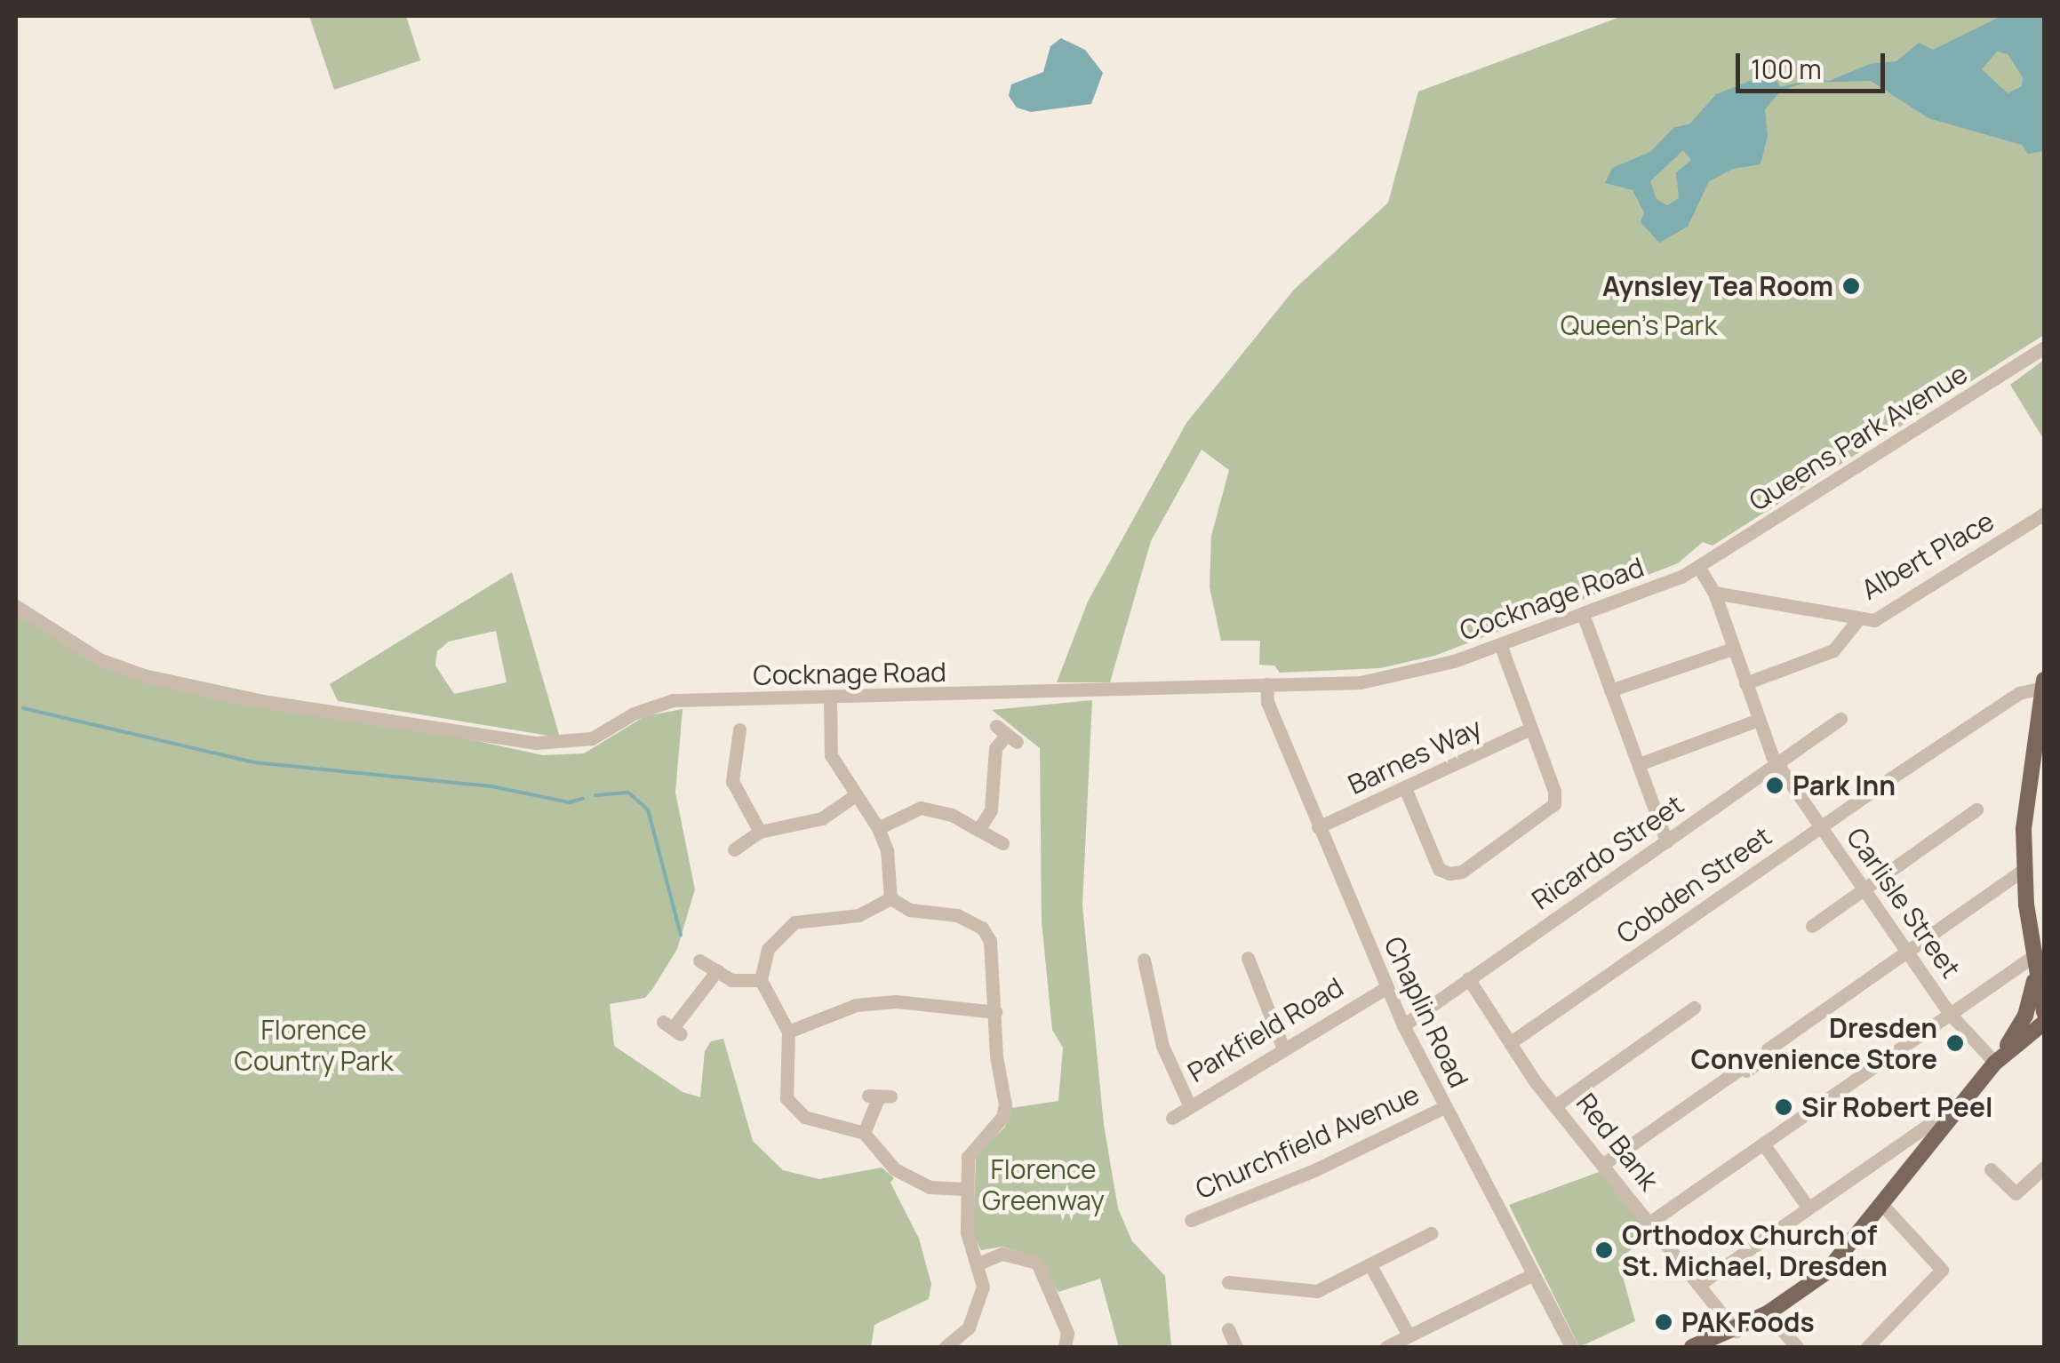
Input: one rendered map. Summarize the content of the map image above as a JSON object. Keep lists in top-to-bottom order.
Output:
{
  "streets": {
    "street": [
      "Queens Park Avenue",
      "Albert Place",
      "Cocknage Road",
      "Barnes Way",
      "Ricardo Street",
      "Cobden Street",
      "Carlisle Street",
      "Chaplin Road",
      "Parkfield Road",
      "Churchfield Avenue",
      "Red Bank"
    ]
  },
  "crossings": [
    ["Queens Park Avenue", "Cocknage Road"],
    ["Queens Park Avenue", "Carlisle Street"],
    ["Albert Place", "Carlisle Street"],
    ["Cocknage Road", "Carlisle Street"],
    ["Cocknage Road", "Chaplin Road"],
    ["Barnes Way", "Chaplin Road"],
    ["Ricardo Street", "Carlisle Street"],
    ["Ricardo Street", "Chaplin Road"],
    ["Ricardo Street", "Red Bank"],
    ["Cobden Street", "Carlisle Street"],
    ["Cobden Street", "Red Bank"],
    ["Chaplin Road", "Parkfield Road"],
    ["Chaplin Road", "Churchfield Avenue"]
  ],
  "parks": ["Queen's Park", "Florence Country Park", "Florence Greenway"],
  "places": [
    "Aynsley Tea Room",
    "Park Inn",
    "Dresden Convenience Store",
    "Sir Robert Peel",
    "Orthodox Church of St. Michael, Dresden",
    "PAK Foods"
  ],
  "scale_bar": "100 m"
}
